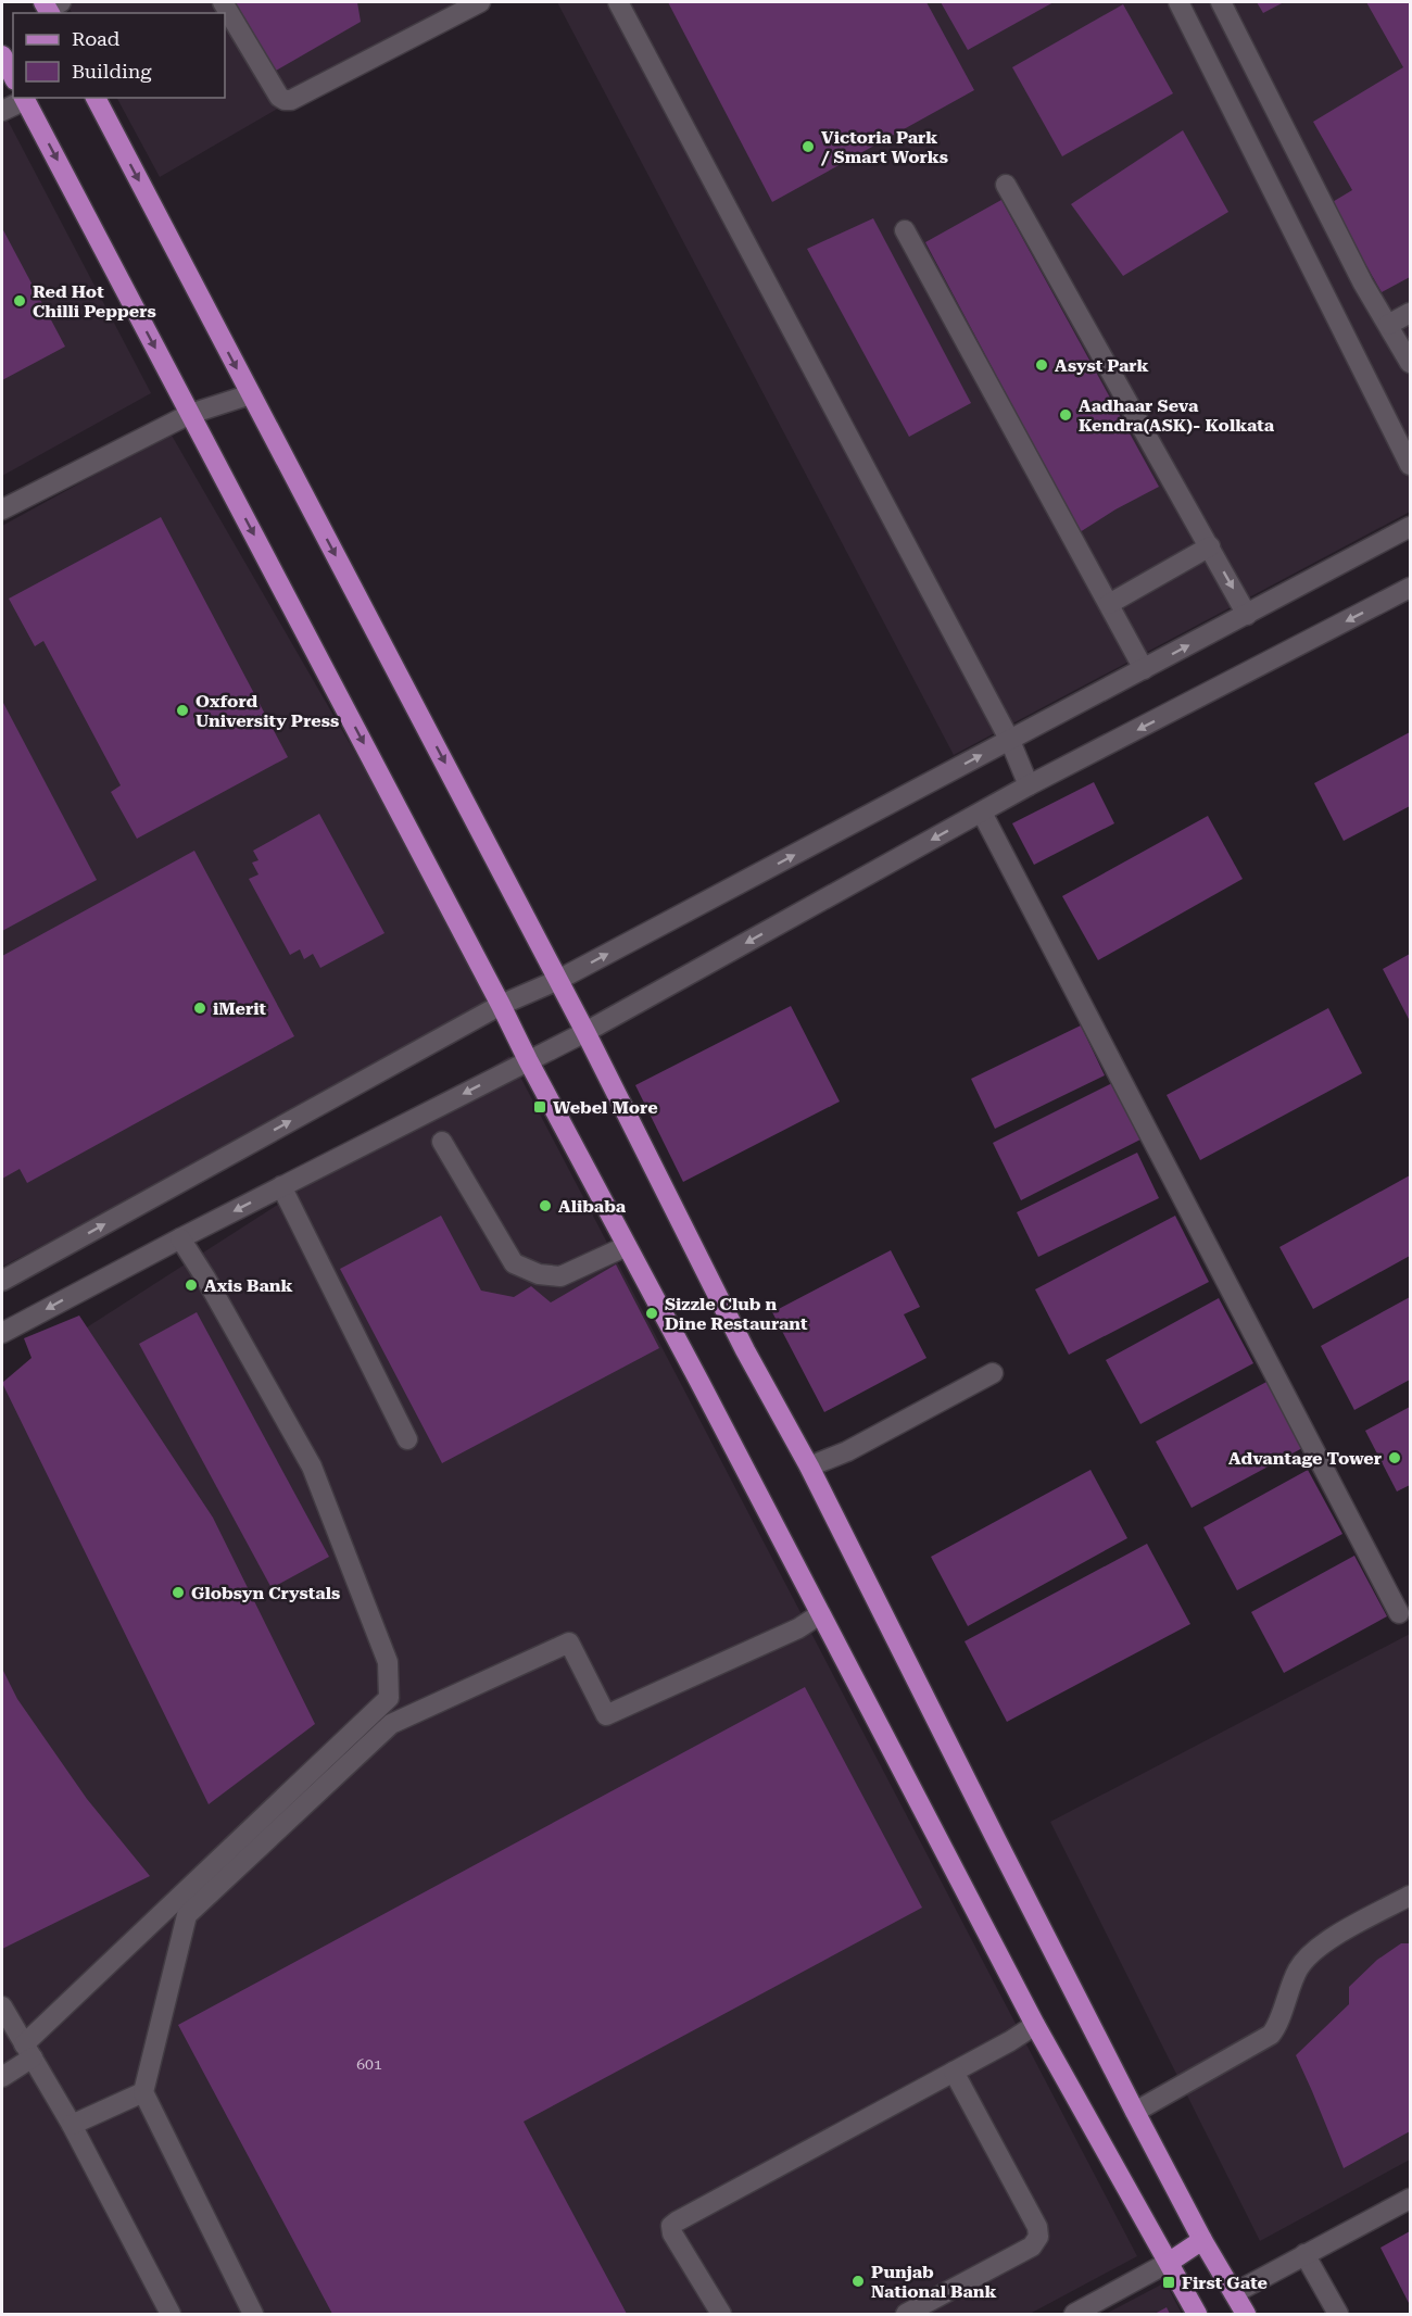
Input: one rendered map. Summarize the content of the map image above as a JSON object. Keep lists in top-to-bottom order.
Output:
{
  "places": {
    "other": [
      "Victoria Park / Smart Works",
      "Red Hot Chilli Peppers",
      "Asyst Park",
      "Aadhaar Seva Kendra(ASK)- Kolkata",
      "Oxford University Press",
      "iMerit",
      "Alibaba",
      "Axis Bank",
      "Sizzle Club n Dine Restaurant",
      "Advantage Tower",
      "Globsyn Crystals",
      "Punjab National Bank"
    ],
    "transit": ["Webel More", "First Gate"]
  },
  "house_numbers": ["601"],
  "legend": ["Road", "Building"]
}
